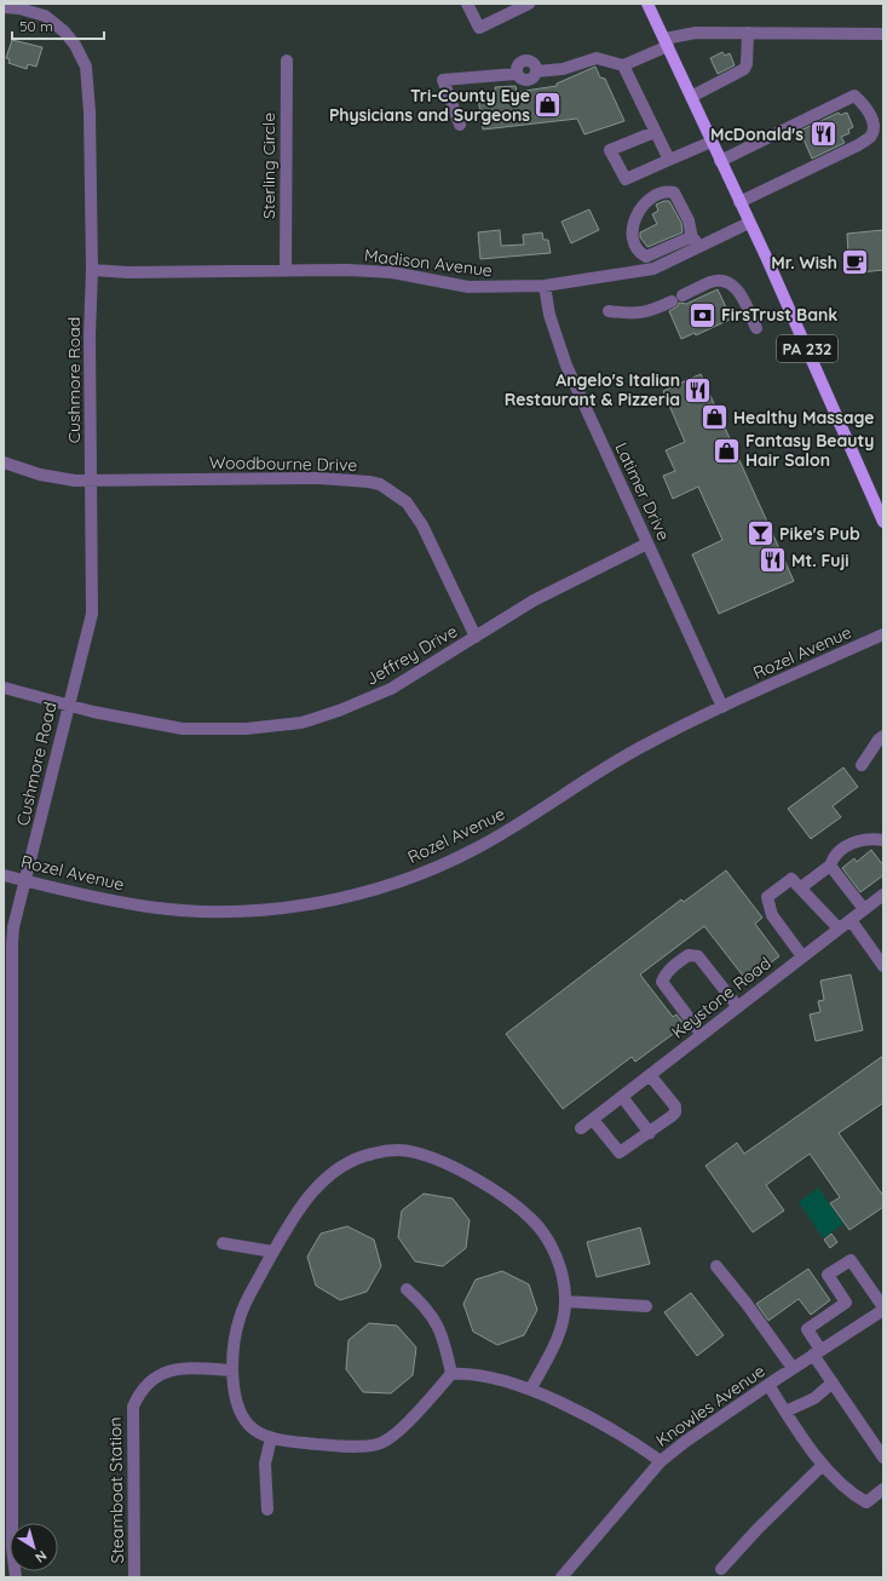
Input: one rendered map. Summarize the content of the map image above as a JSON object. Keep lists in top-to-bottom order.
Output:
{
  "streets": {
    "main road": ["PA 232"],
    "street": [
      "Sterling Circle",
      "Madison Avenue",
      "Cushmore Road",
      "Woodbourne Drive",
      "Latimer Drive",
      "Rozel Avenue",
      "Jeffrey Drive",
      "Keystone Road",
      "Knowles Avenue",
      "Steamboat Station"
    ]
  },
  "crossings": [
    ["Sterling Circle", "Madison Avenue"],
    ["Madison Avenue", "PA 232"],
    ["Madison Avenue", "Cushmore Road"],
    ["Madison Avenue", "Latimer Drive"],
    ["Cushmore Road", "Woodbourne Drive"],
    ["Cushmore Road", "Rozel Avenue"],
    ["Cushmore Road", "Jeffrey Drive"],
    ["Woodbourne Drive", "Jeffrey Drive"],
    ["Latimer Drive", "Rozel Avenue"],
    ["Latimer Drive", "Jeffrey Drive"]
  ],
  "places": {
    "shop": ["Tri-County Eye Physicians and Surgeons", "Healthy Massage", "Fantasy Beauty Hair Salon"],
    "restaurant": ["McDonald's", "Angelo's Italian Restaurant & Pizzeria", "Mt. Fuji"],
    "cafe": ["Mr. Wish"],
    "bank": ["FirsTrust Bank"],
    "bar": ["Pike's Pub"]
  },
  "scale_bar": "50 m",
  "north": "bottom right"
}
